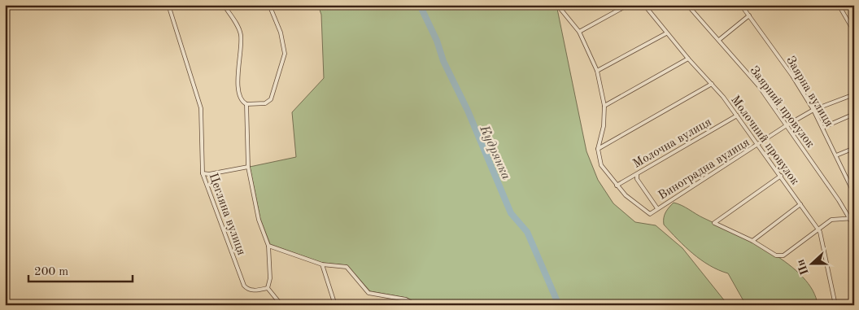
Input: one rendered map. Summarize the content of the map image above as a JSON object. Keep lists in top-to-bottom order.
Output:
{
  "streets": {
    "street": [
      "Заярна вулиця",
      "Заярний провулок",
      "Молочний провулок",
      "Молочна вулиця",
      "Виноградна вулиця",
      "Цегляна вулиця"
    ]
  },
  "crossings": [
    ["Заярна вулиця", "Виноградна вулиця"],
    ["Заярний провулок", "Виноградна вулиця"],
    ["Молочний провулок", "Молочна вулиця"],
    ["Молочний провулок", "Виноградна вулиця"],
    ["Молочна вулиця", "Виноградна вулиця"]
  ],
  "water": ["Кудрянка"],
  "scale_bar": "200 m",
  "north": "left"
}
